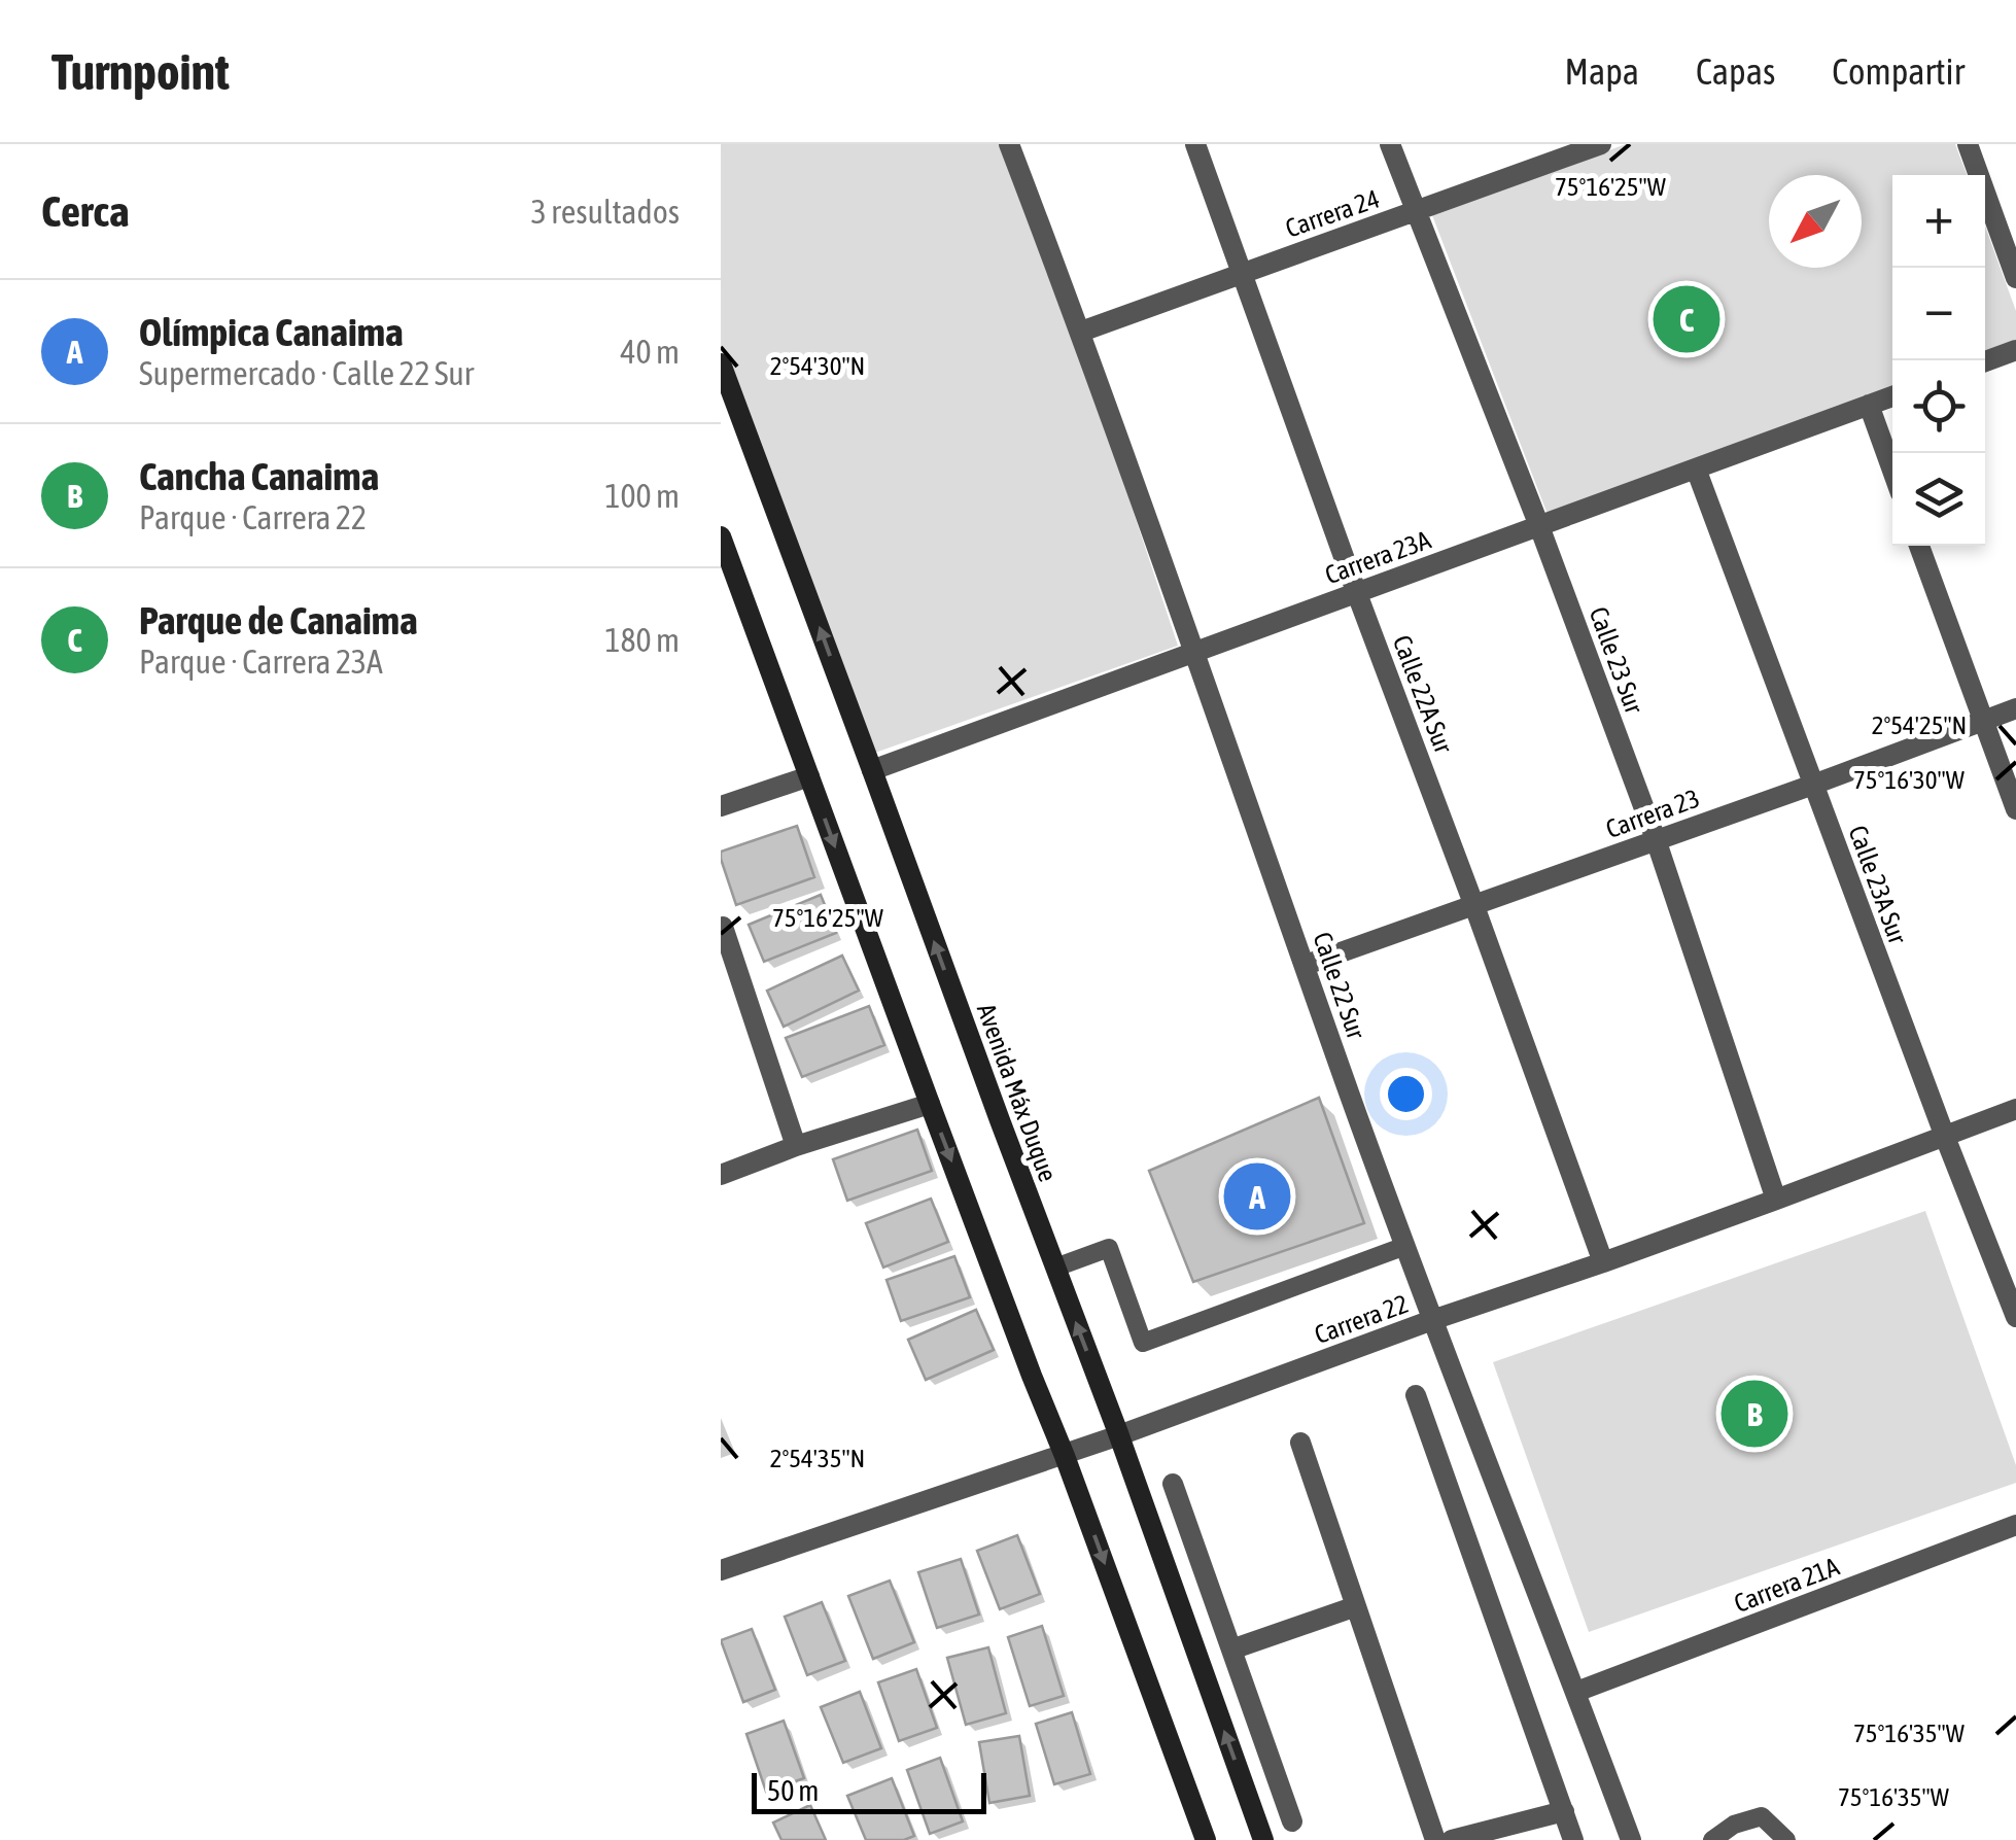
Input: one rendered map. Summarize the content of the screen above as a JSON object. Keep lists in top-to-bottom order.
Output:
{
  "streets": {
    "main road": ["Avenida Máx Duque"],
    "street": [
      "Carrera 24",
      "Carrera 23A",
      "Calle 23 Sur",
      "Calle 22A Sur",
      "Carrera 23",
      "Calle 23A Sur",
      "Calle 22 Sur",
      "Carrera 22",
      "Carrera 21A"
    ]
  },
  "crossings": [
    ["Carrera 24", "Calle 23 Sur"],
    ["Carrera 24", "Calle 22A Sur"],
    ["Carrera 24", "Calle 22 Sur"],
    ["Carrera 23A", "Calle 23 Sur"],
    ["Carrera 23A", "Calle 22A Sur"],
    ["Carrera 23A", "Calle 23A Sur"],
    ["Carrera 23A", "Calle 22 Sur"],
    ["Carrera 23A", "Avenida Máx Duque"],
    ["Calle 23 Sur", "Carrera 23"],
    ["Calle 23 Sur", "Carrera 22"],
    ["Calle 22A Sur", "Carrera 23"],
    ["Calle 22A Sur", "Carrera 22"],
    ["Carrera 23", "Calle 23A Sur"],
    ["Carrera 23", "Calle 22 Sur"],
    ["Calle 23A Sur", "Carrera 22"],
    ["Calle 22 Sur", "Carrera 22"],
    ["Calle 22 Sur", "Carrera 21A"],
    ["Avenida Máx Duque", "Carrera 22"]
  ],
  "scale_bar": "50 m",
  "north": "bottom left",
  "page": {
    "header": "Turnpoint",
    "nav": ["Mapa", "Capas", "Compartir"],
    "heading": ["Cerca", "3 resultados"],
    "map_buttons": ["+", "−"],
    "list": [
      {
        "mark": "A",
        "name": "Olímpica Canaima",
        "note": "Supermercado · Calle 22 Sur",
        "value": "40 m"
      },
      {
        "mark": "B",
        "name": "Cancha Canaima",
        "note": "Parque · Carrera 22",
        "value": "100 m"
      },
      {
        "mark": "C",
        "name": "Parque de Canaima",
        "note": "Parque · Carrera 23A",
        "value": "180 m"
      }
    ],
    "pins": ["C", "A", "B"],
    "scale": "50 m"
  },
  "coordinates": [
    "75°16'25\"W",
    "2°54'30\"N",
    "2°54'25\"N",
    "75°16'30\"W",
    "2°54'35\"N",
    "75°16'35\"W"
  ]
}
